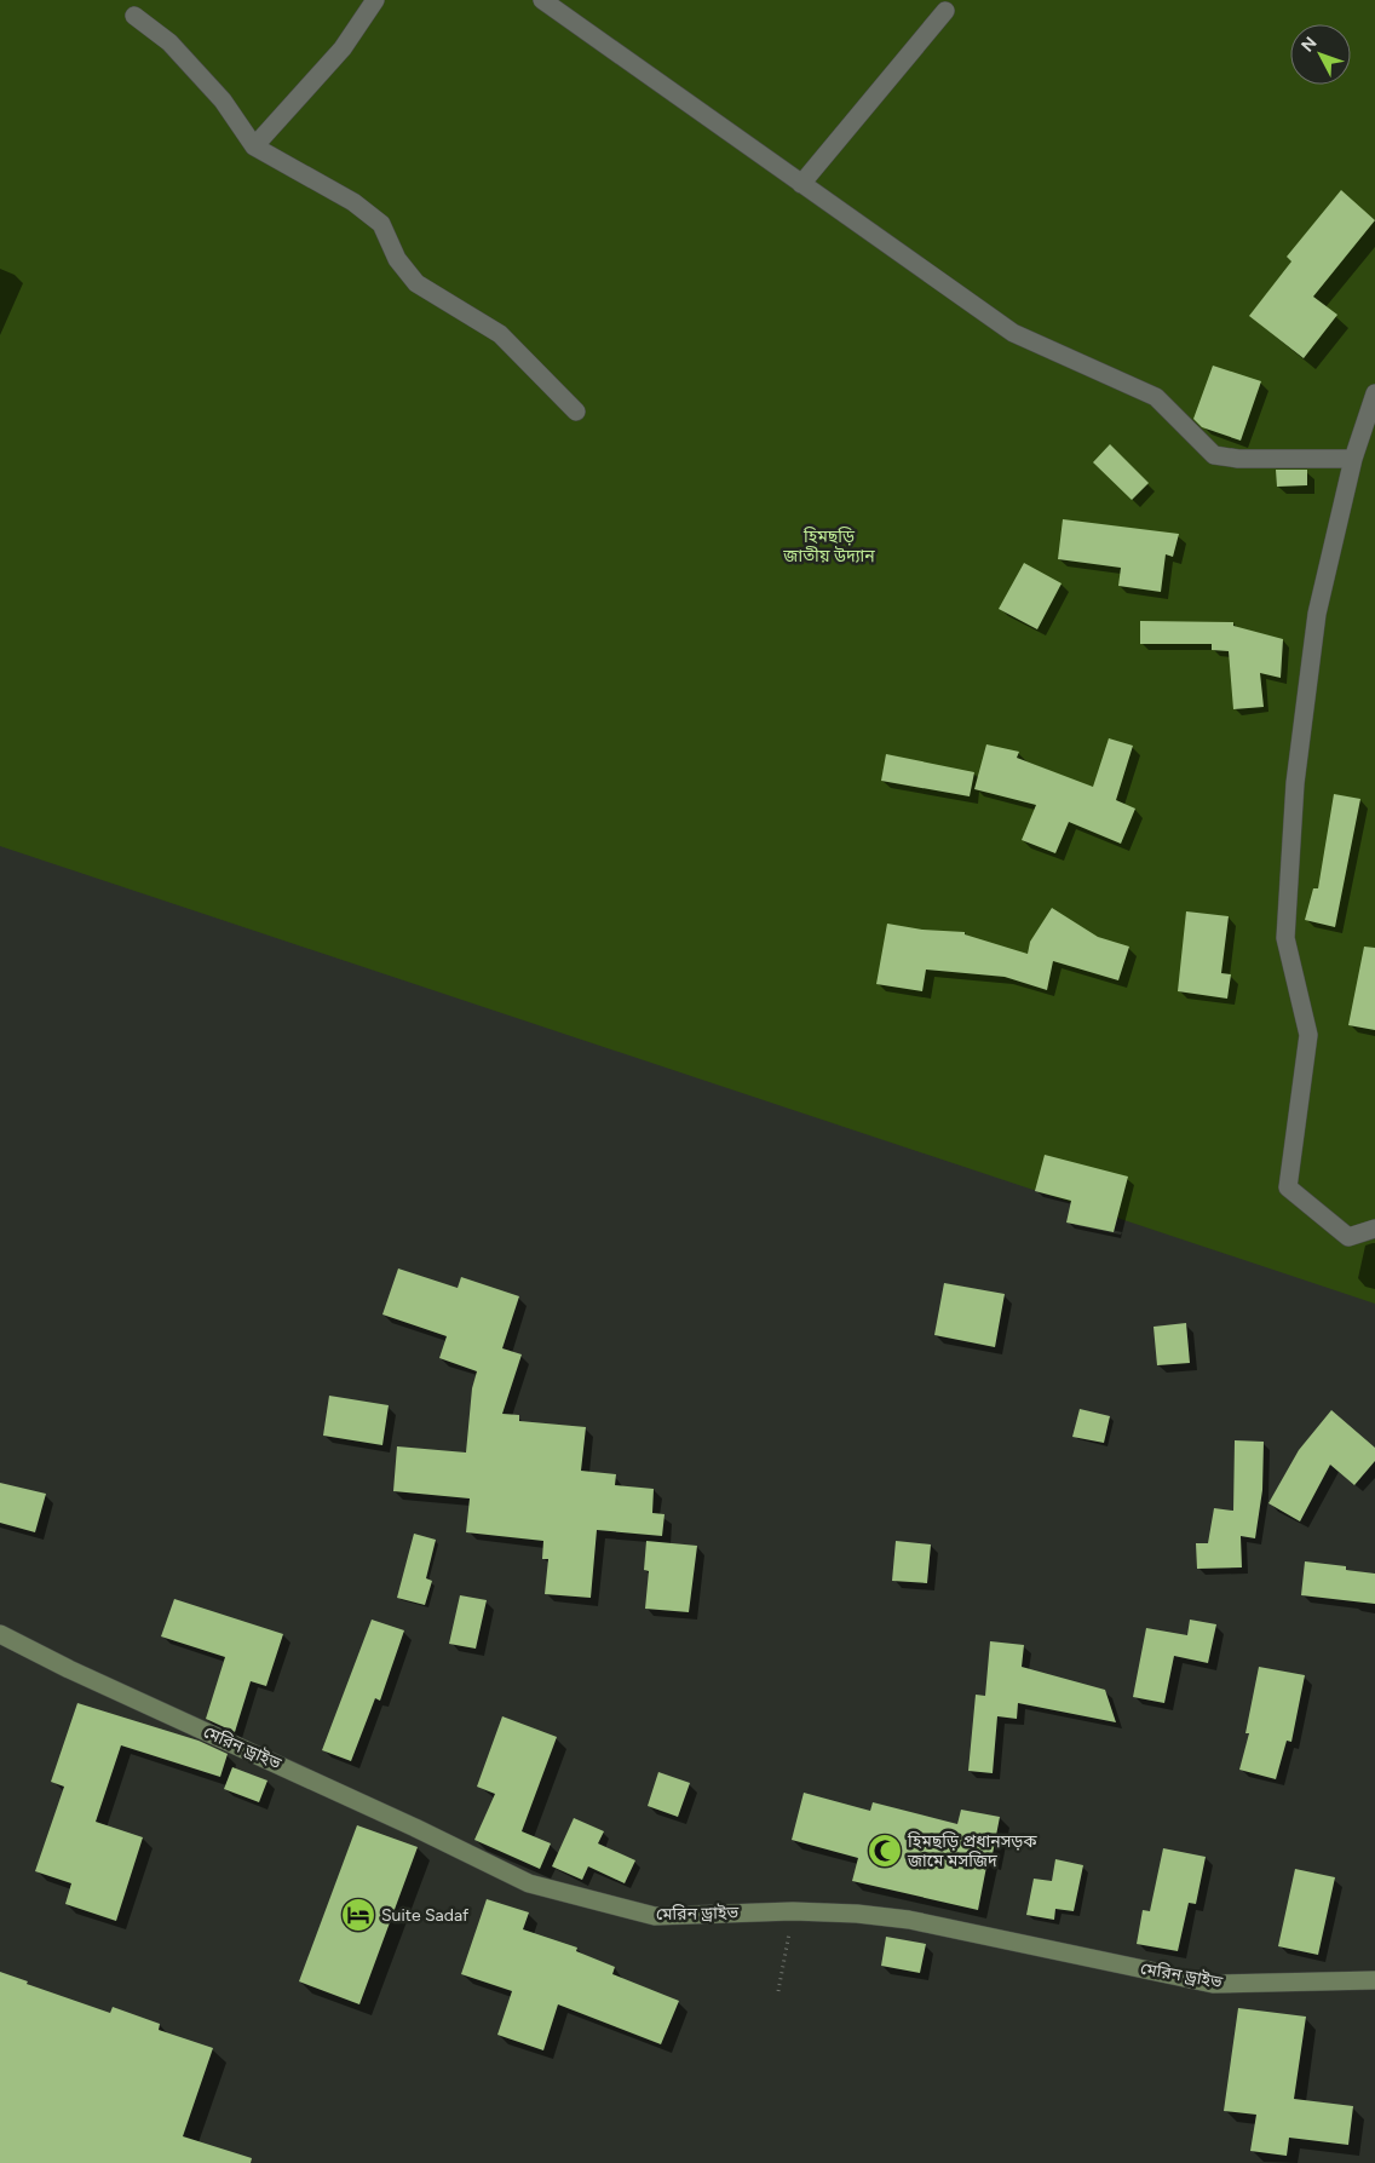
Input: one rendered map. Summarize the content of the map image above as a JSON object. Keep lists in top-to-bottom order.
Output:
{
  "streets": {
    "main road": ["মেরিন ড্রাইভ"]
  },
  "parks": ["হিমছড়ি জাতীয় উদ্যান"],
  "places": {
    "mosque": ["হিমছড়ি প্রধানসড়ক জামে মসজিদ"],
    "hotel": ["Suite Sadaf"]
  },
  "north": "top left"
}
